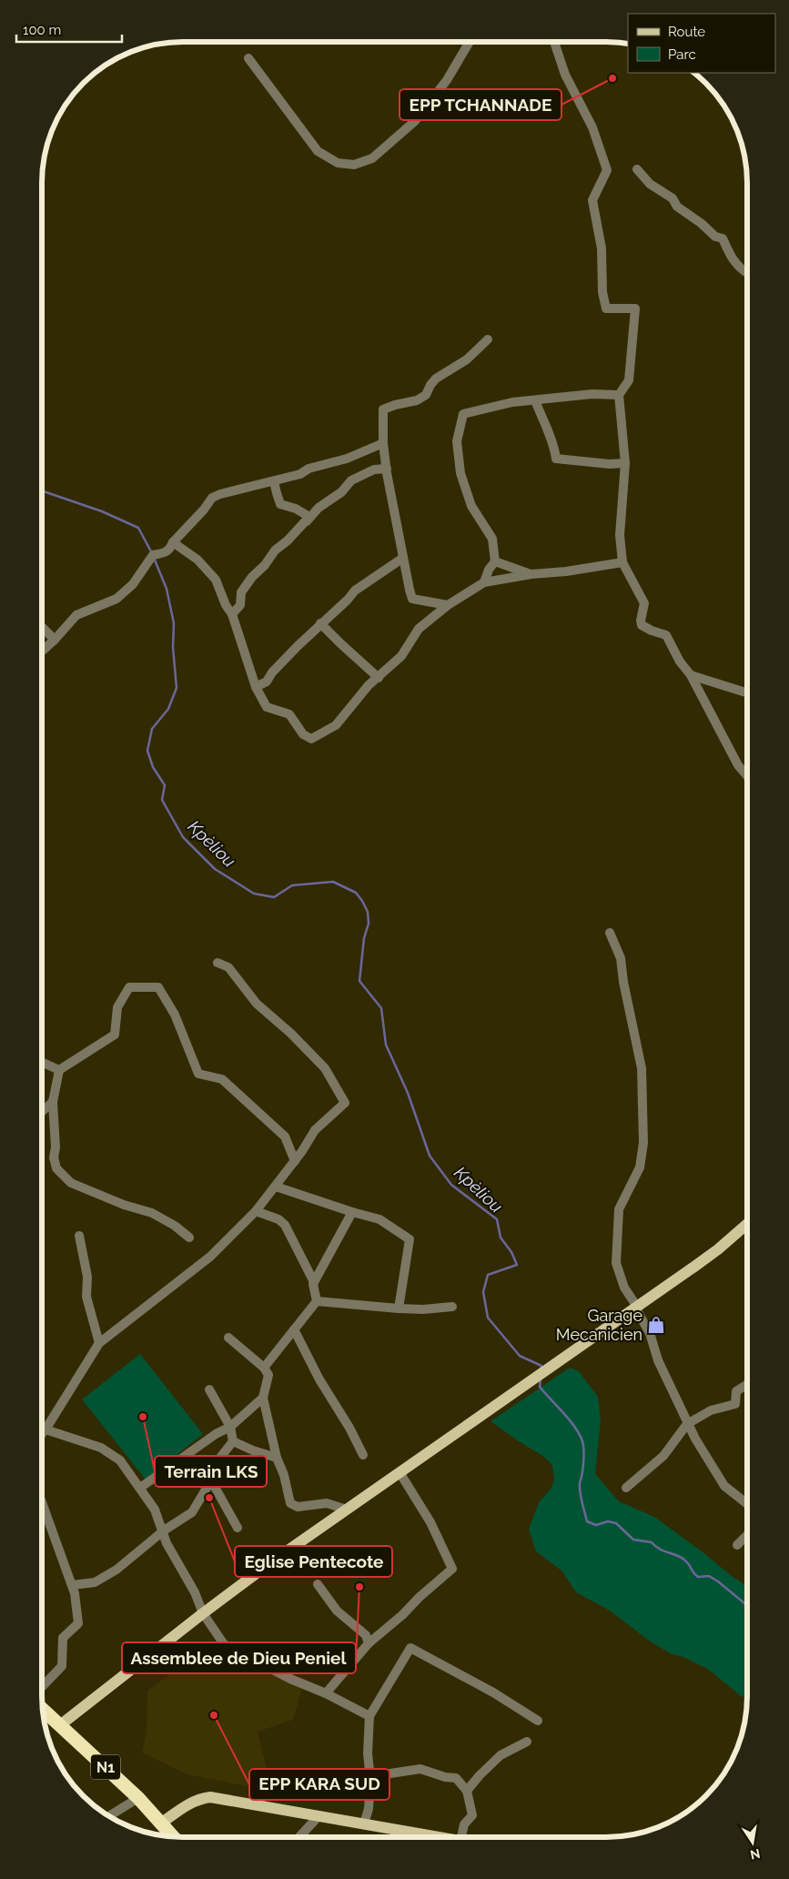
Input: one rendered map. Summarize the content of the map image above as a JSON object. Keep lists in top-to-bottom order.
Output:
{
  "streets": {
    "highway": ["N1"]
  },
  "water": ["Kpèliou"],
  "places": {
    "other": [
      "EPP TCHANNADE",
      "Terrain LKS",
      "Eglise Pentecote",
      "Assemblee de Dieu Peniel",
      "EPP KARA SUD"
    ],
    "shop": ["Garage Mecanicien"]
  },
  "legend": ["Route", "Parc"],
  "scale_bar": "100 m",
  "north": "bottom"
}
